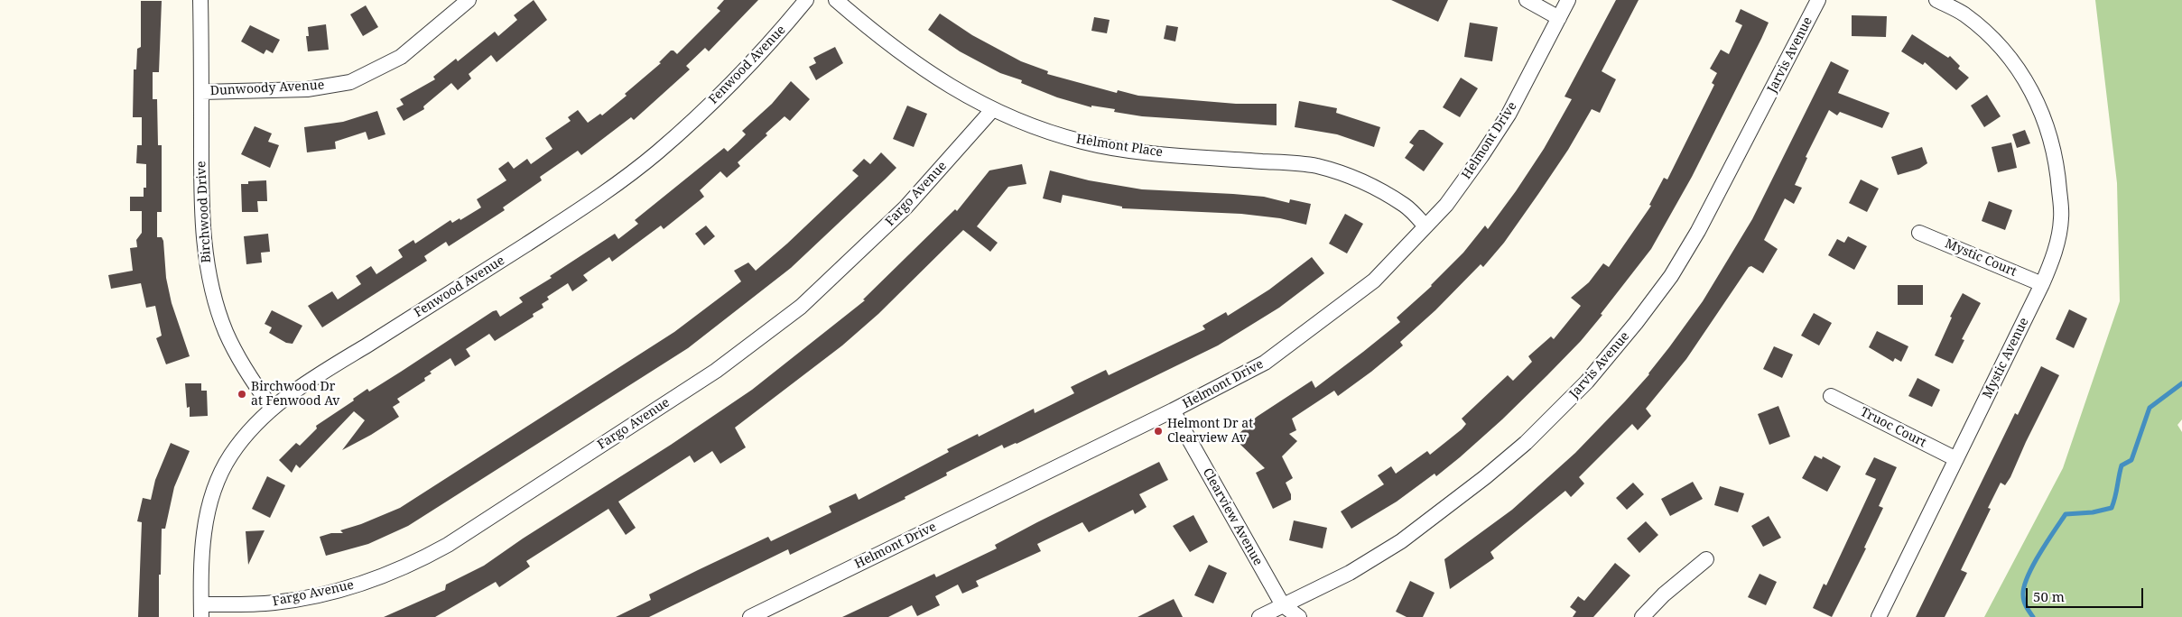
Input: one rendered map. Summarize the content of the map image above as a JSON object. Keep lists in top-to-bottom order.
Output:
{
  "streets": {
    "street": [
      "Jarvis Avenue",
      "Fenwood Avenue",
      "Dunwoody Avenue",
      "Helmont Drive",
      "Helmont Place",
      "Fargo Avenue",
      "Birchwood Drive",
      "Mystic Court",
      "Mystic Avenue",
      "Truoc Court",
      "Clearview Avenue"
    ]
  },
  "crossings": [
    ["Jarvis Avenue", "Clearview Avenue"],
    ["Fenwood Avenue", "Fargo Avenue"],
    ["Fenwood Avenue", "Birchwood Drive"],
    ["Dunwoody Avenue", "Birchwood Drive"],
    ["Helmont Drive", "Helmont Place"],
    ["Helmont Drive", "Clearview Avenue"],
    ["Helmont Place", "Fargo Avenue"],
    ["Mystic Court", "Mystic Avenue"],
    ["Mystic Avenue", "Truoc Court"]
  ],
  "places": ["Birchwood Dr at Fenwood Av", "Helmont Dr at Clearview Av"],
  "scale_bar": "50 m"
}
